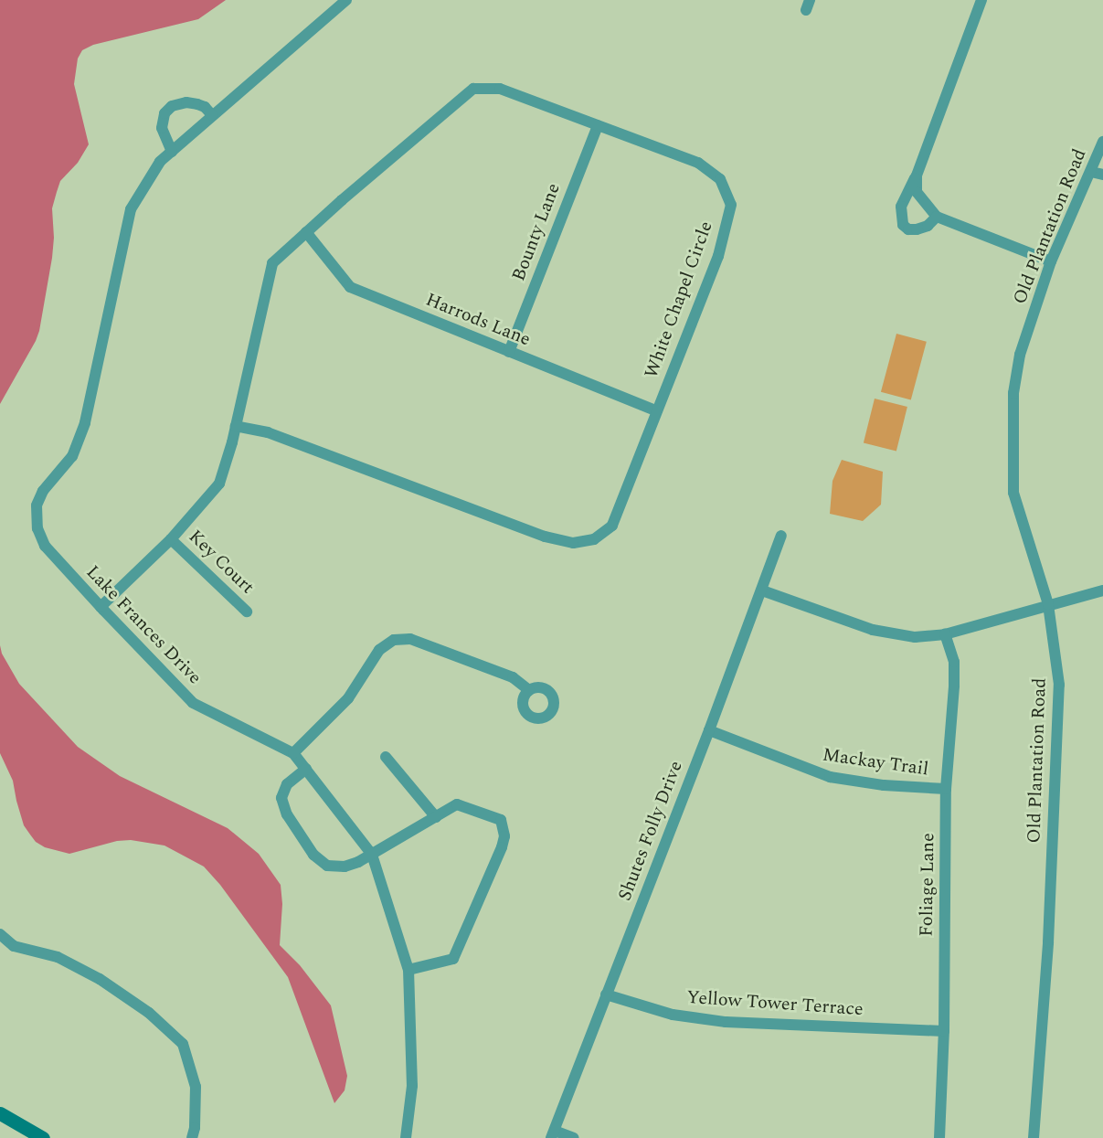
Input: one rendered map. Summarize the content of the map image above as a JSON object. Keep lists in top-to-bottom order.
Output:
{
  "streets": {
    "street": [
      "Old Plantation Road",
      "Bounty Lane",
      "White Chapel Circle",
      "Harrods Lane",
      "Key Court",
      "Lake Frances Drive",
      "Mackay Trail",
      "Shutes Folly Drive",
      "Foliage Lane",
      "Yellow Tower Terrace"
    ]
  },
  "crossings": [
    ["Bounty Lane", "White Chapel Circle"],
    ["Bounty Lane", "Harrods Lane"],
    ["White Chapel Circle", "Harrods Lane"],
    ["White Chapel Circle", "Key Court"],
    ["White Chapel Circle", "Lake Frances Drive"],
    ["Mackay Trail", "Shutes Folly Drive"],
    ["Mackay Trail", "Foliage Lane"],
    ["Shutes Folly Drive", "Yellow Tower Terrace"],
    ["Foliage Lane", "Yellow Tower Terrace"]
  ]
}
